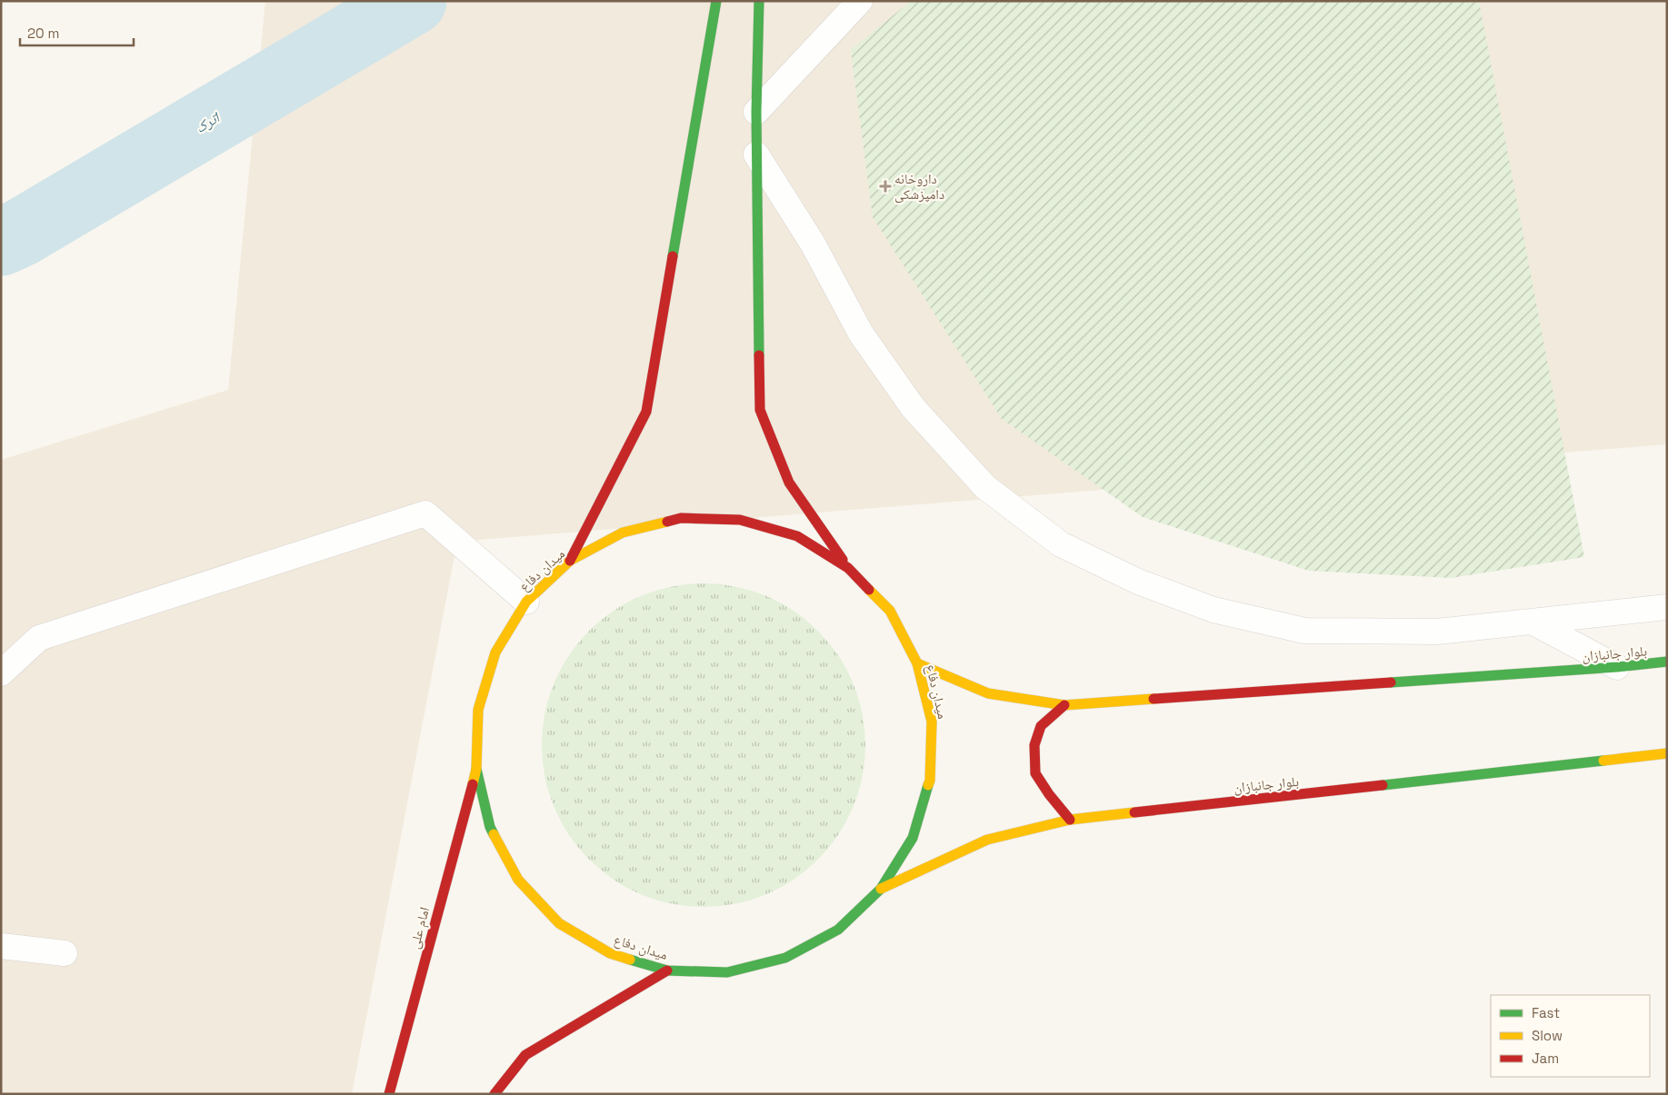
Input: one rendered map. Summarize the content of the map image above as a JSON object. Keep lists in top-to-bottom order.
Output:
{
  "streets": {
    "main road": ["میدان دفاع", "بلوار جانبازان", "امام علی"]
  },
  "crossings": [
    ["میدان دفاع", "بلوار جانبازان"],
    ["میدان دفاع", "امام علی"]
  ],
  "water": ["اترک"],
  "places": {
    "health": ["داروخانه دامپزشکی"]
  },
  "legend": ["Fast", "Slow", "Jam"],
  "scale_bar": "20 m"
}
